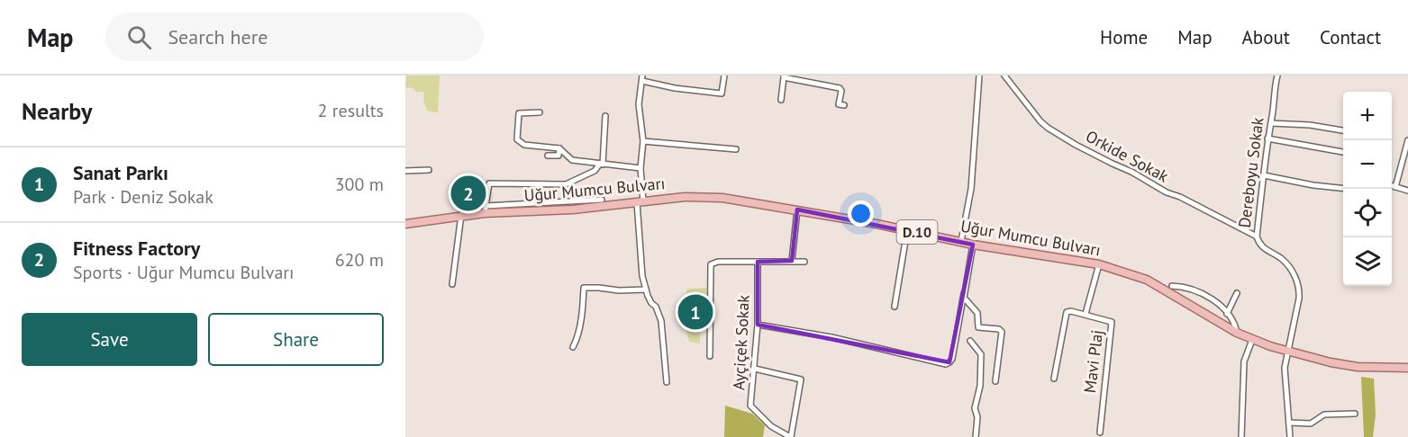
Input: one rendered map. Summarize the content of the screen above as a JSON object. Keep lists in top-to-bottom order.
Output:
{
  "streets": {
    "main road": ["Uğur Mumcu Bulvarı", "D.10"],
    "street": [
      "Orkide Sokak",
      "Dereboyu Sokak",
      "Ayçiçek Sokak",
      "Mavi Plaj"
    ]
  },
  "crossings": [
    ["Orkide Sokak", "Dereboyu Sokak"],
    ["Dereboyu Sokak", "Uğur Mumcu Bulvarı"]
  ],
  "page": {
    "header": "Map",
    "search": "Search here",
    "nav": [
      "Home",
      "Map",
      "About",
      "Contact"
    ],
    "heading": ["Nearby", "2 results"],
    "map_buttons": ["+", "−"],
    "list": [
      {
        "mark": "1",
        "name": "Sanat Parkı",
        "note": "Park · Deniz Sokak",
        "value": "300 m"
      },
      {
        "mark": "2",
        "name": "Fitness Factory",
        "note": "Sports · Uğur Mumcu Bulvarı",
        "value": "620 m"
      }
    ],
    "pins": ["2", "1"],
    "buttons": ["Save", "Share"]
  }
}
